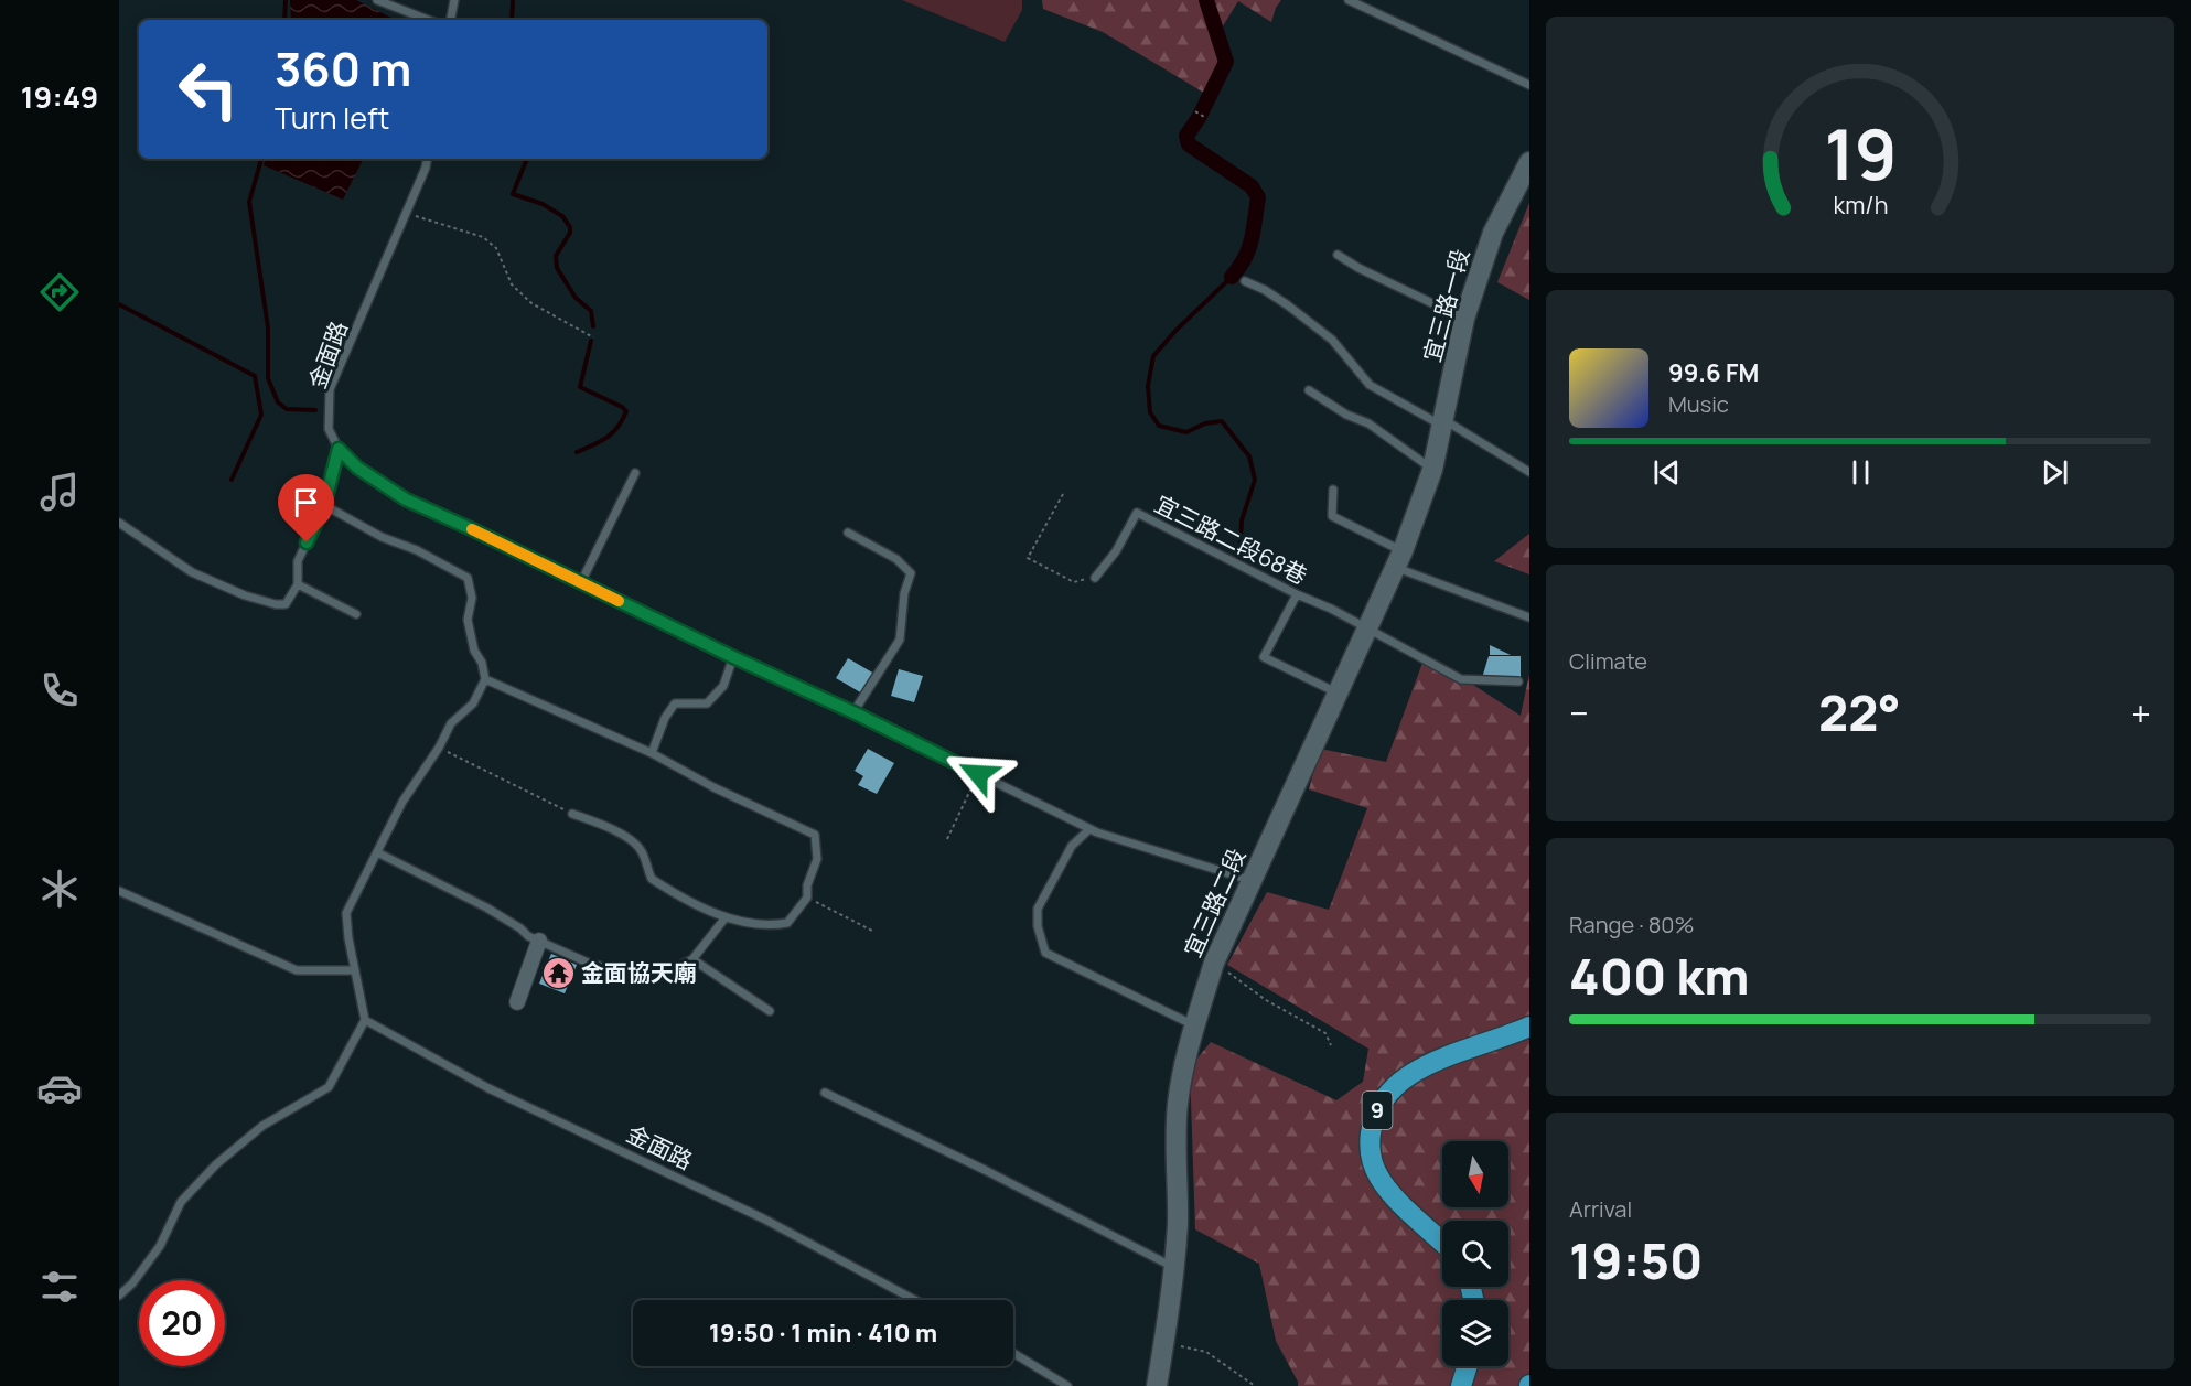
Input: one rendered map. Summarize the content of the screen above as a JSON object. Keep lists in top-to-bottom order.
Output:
{
  "streets": {
    "main road": ["9"],
    "street": ["宜三路一段", "宜三路二段"],
    "lane": ["金面路", "宜三路二段68巷"]
  },
  "crossings": [
    ["宜三路一段", "宜三路二段"],
    ["金面路", "宜三路二段"],
    ["宜三路二段68巷", "宜三路二段"]
  ],
  "places": {
    "temple": ["金面協天廟"]
  },
  "north": "bottom",
  "page": {
    "tabs": "19:49",
    "turn": ["360 m", "Turn left"],
    "song": ["99.6 FM", "Music"],
    "tile": [
      "Climate",
      ["Range · 80%", "400 km"],
      ["Arrival", "19:50"]
    ],
    "heat": ["−", "22°", "+"],
    "limit": "20",
    "trip": "19:50 · 1 min · 410 m",
    "gauge": ["19", "km/h"]
  }
}
